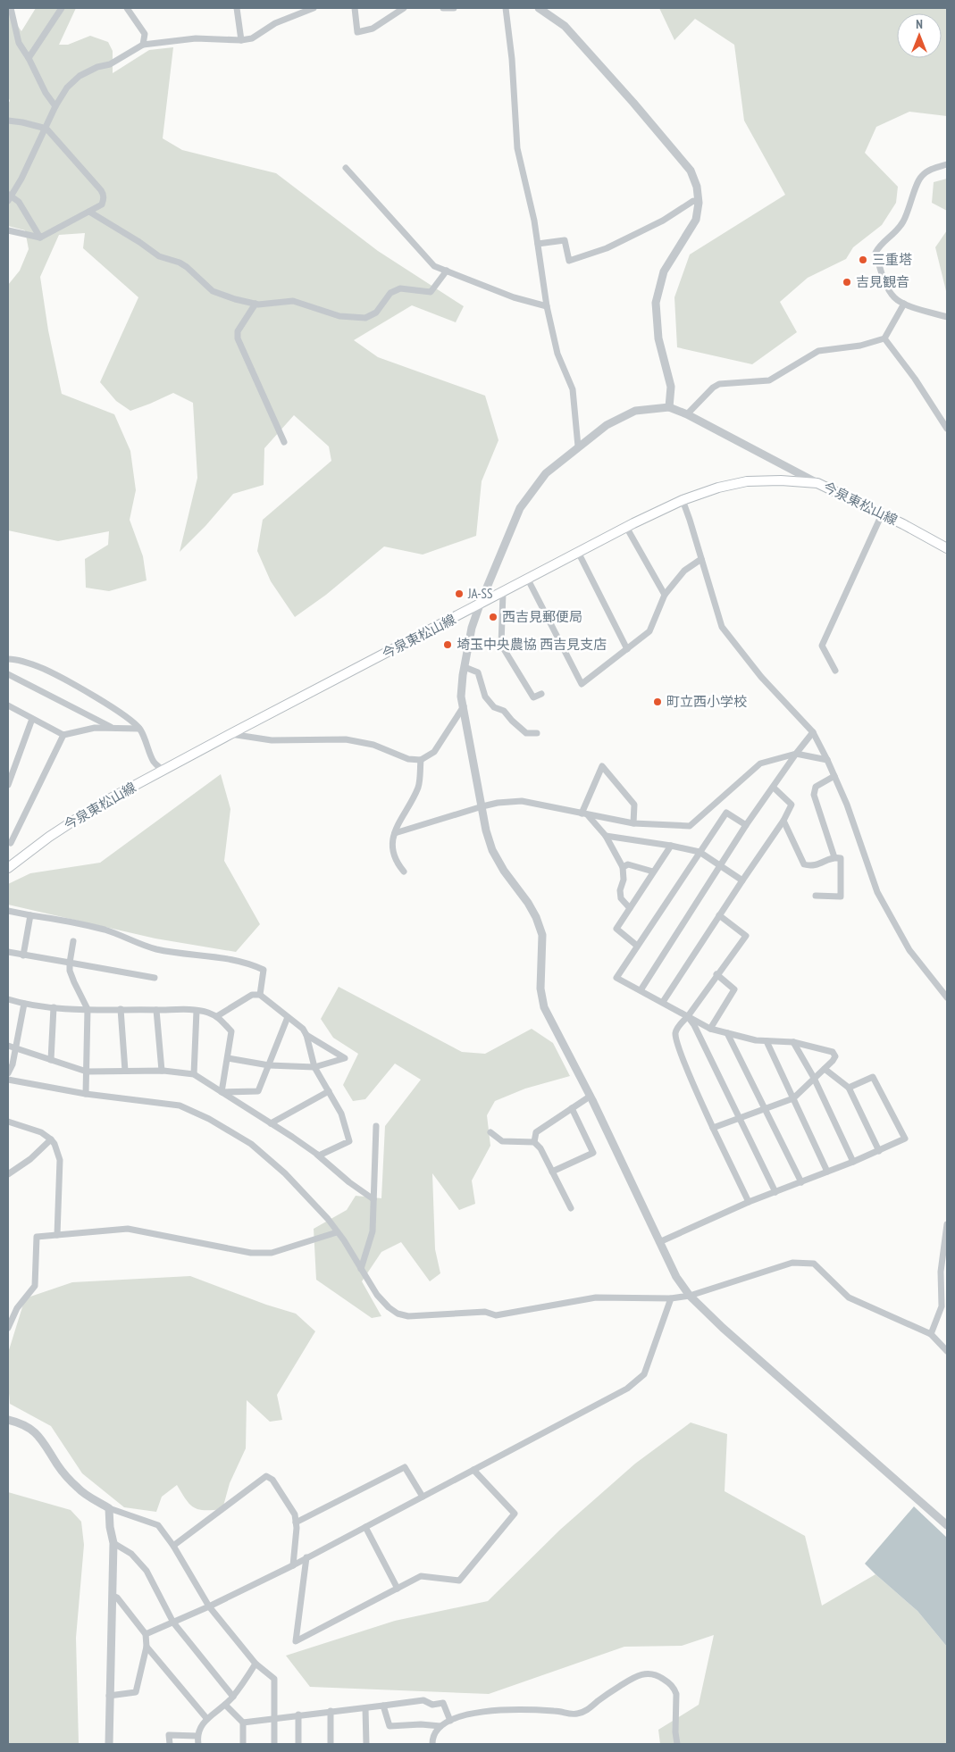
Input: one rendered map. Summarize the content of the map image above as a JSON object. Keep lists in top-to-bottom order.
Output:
{
  "streets": {
    "main road": ["今泉東松山線"]
  },
  "places": [
    "三重塔",
    "吉見観音",
    "JA-SS",
    "西吉見郵便局",
    "埼玉中央農協 西吉見支店",
    "町立西小学校"
  ],
  "north": "top"
}
